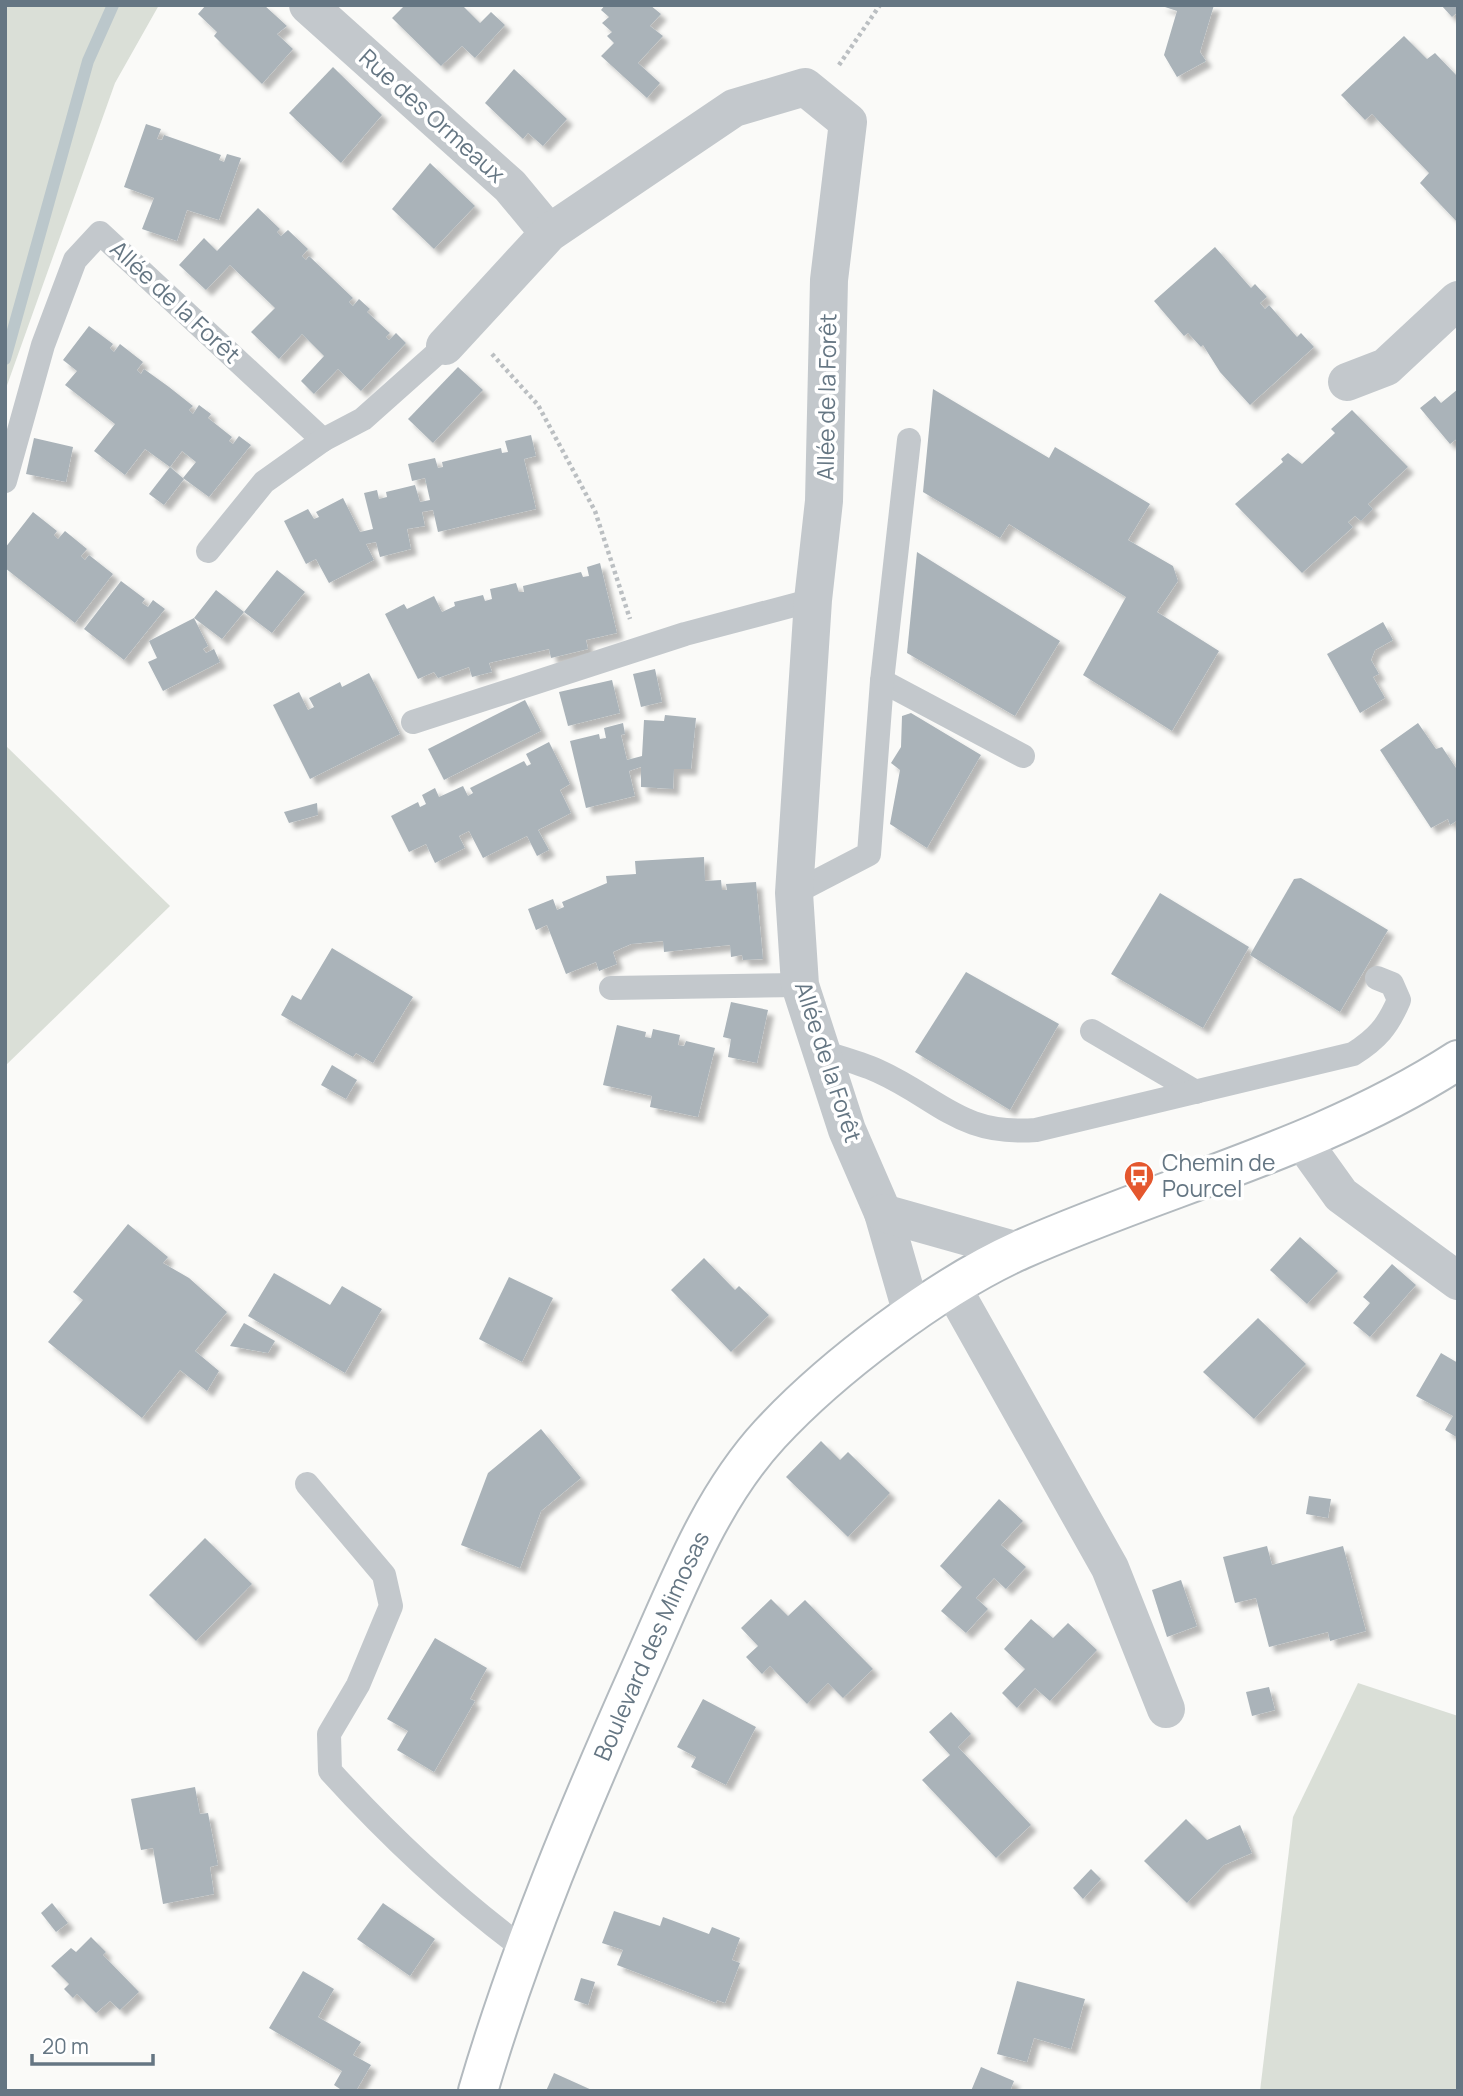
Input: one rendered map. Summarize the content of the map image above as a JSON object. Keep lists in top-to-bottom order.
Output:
{
  "streets": {
    "main road": ["Boulevard des Mimosas"],
    "street": ["Rue des Ormeaux", "Allée de la Forêt"]
  },
  "crossings": [
    ["Allée de la Forêt", "Boulevard des Mimosas"]
  ],
  "places": {
    "bus stop": ["Chemin de Pourcel"]
  },
  "scale_bar": "20 m"
}
